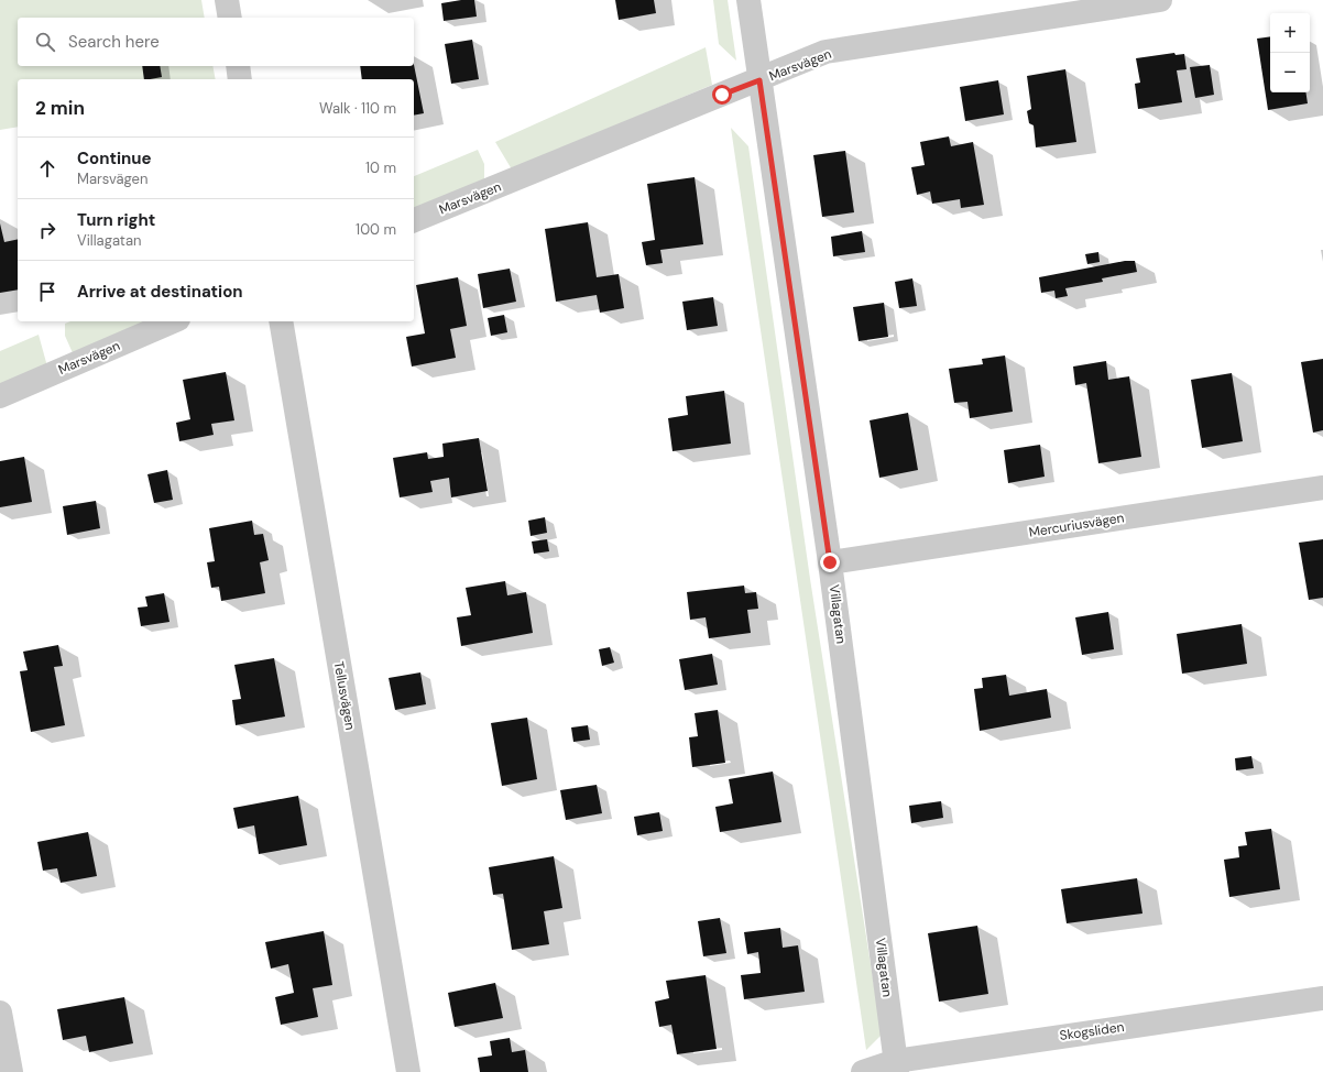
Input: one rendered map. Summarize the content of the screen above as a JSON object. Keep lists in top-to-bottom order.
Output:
{
  "streets": {
    "street": [
      "Marsvägen",
      "Mercuriusvägen",
      "Villagatan",
      "Tellusvägen",
      "Skogsliden"
    ]
  },
  "crossings": [
    ["Marsvägen", "Villagatan"],
    ["Mercuriusvägen", "Villagatan"],
    ["Villagatan", "Skogsliden"]
  ],
  "page": {
    "map_buttons": ["+", "−"],
    "search": "Search here",
    "heading": ["2 min", "Walk · 110 m"],
    "list": [
      ["Continue", "Marsvägen", "10 m"],
      ["Turn right", "Villagatan", "100 m"],
      "Arrive at destination"
    ]
  }
}
